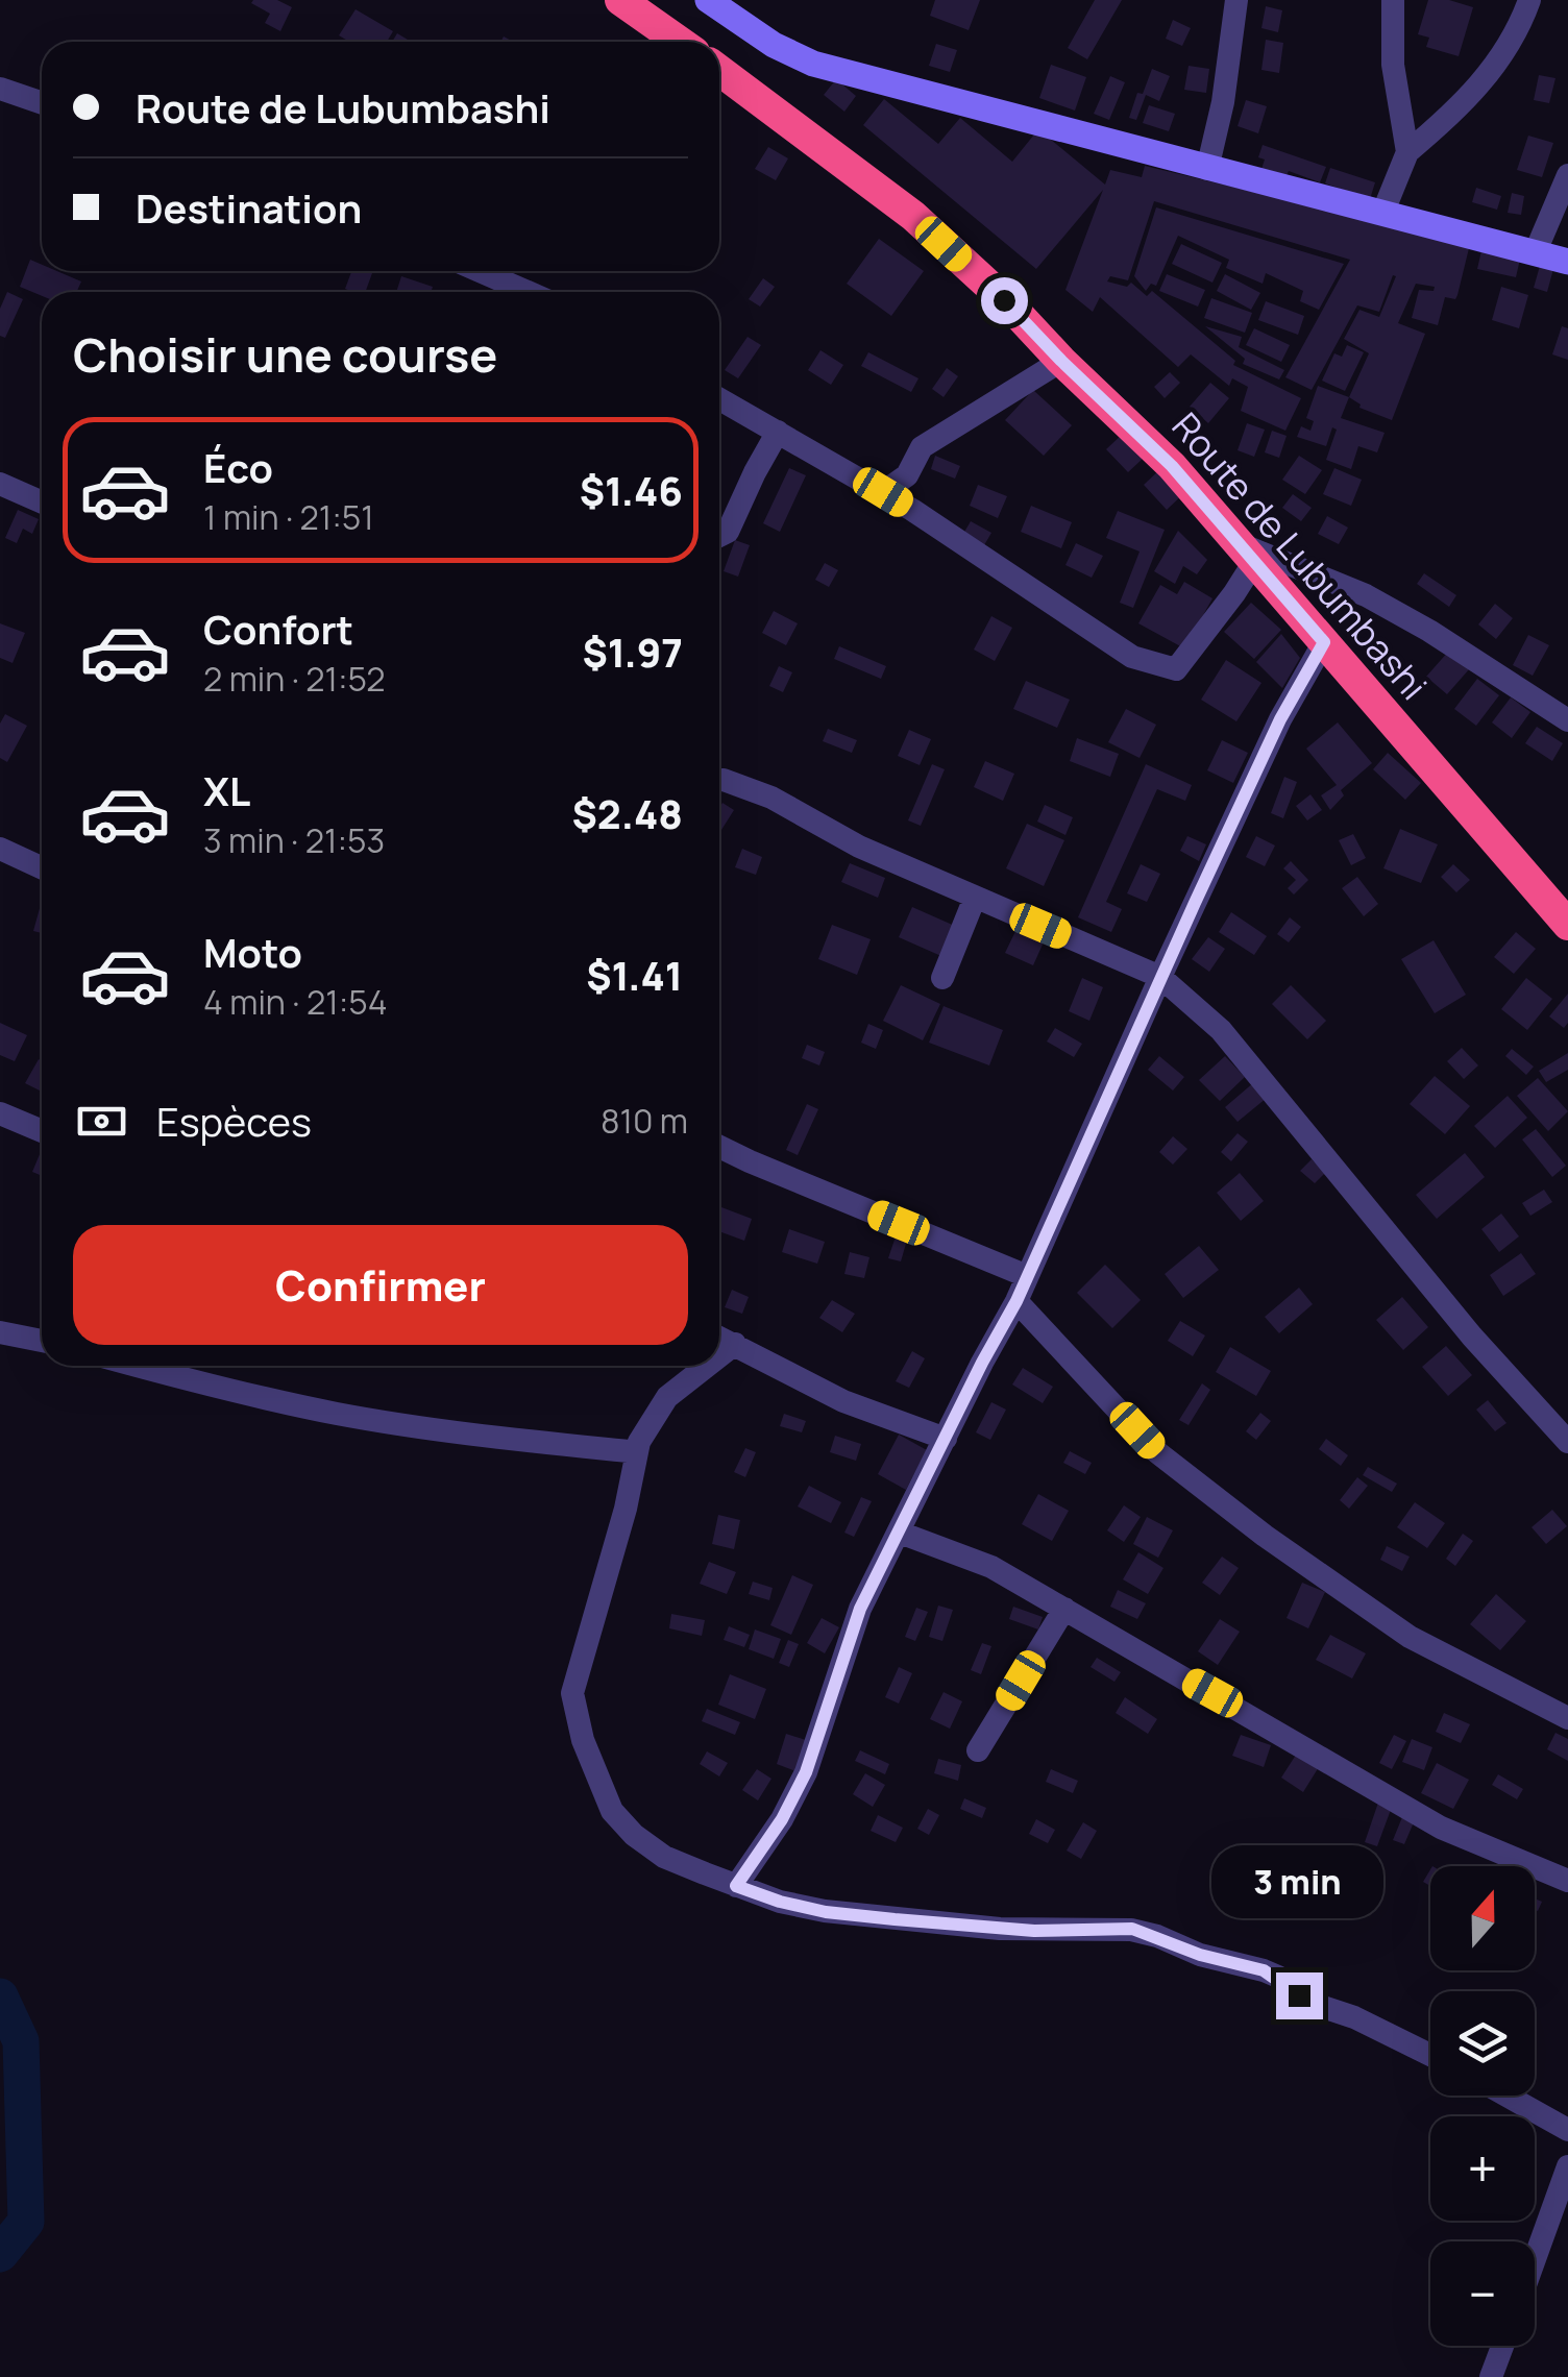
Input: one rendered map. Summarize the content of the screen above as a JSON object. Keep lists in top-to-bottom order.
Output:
{
  "streets": {
    "highway": ["Route de Lubumbashi"]
  },
  "north": "top",
  "page": {
    "banner": ["Route de Lubumbashi", "Destination"],
    "heading": "Choisir une course",
    "list": [
      {
        "name": "Éco",
        "note": "1 min · 21:51",
        "value": "$1.46"
      },
      {
        "name": "Confort",
        "note": "2 min · 21:52",
        "value": "$1.97"
      },
      {
        "name": "XL",
        "note": "3 min · 21:53",
        "value": "$2.48"
      },
      {
        "name": "Moto",
        "note": "4 min · 21:54",
        "value": "$1.41"
      }
    ],
    "pay": ["Espèces", "810 m"],
    "buttons": "Confirmer",
    "bubble": "3 min",
    "map_buttons": ["+", "−"]
  }
}
